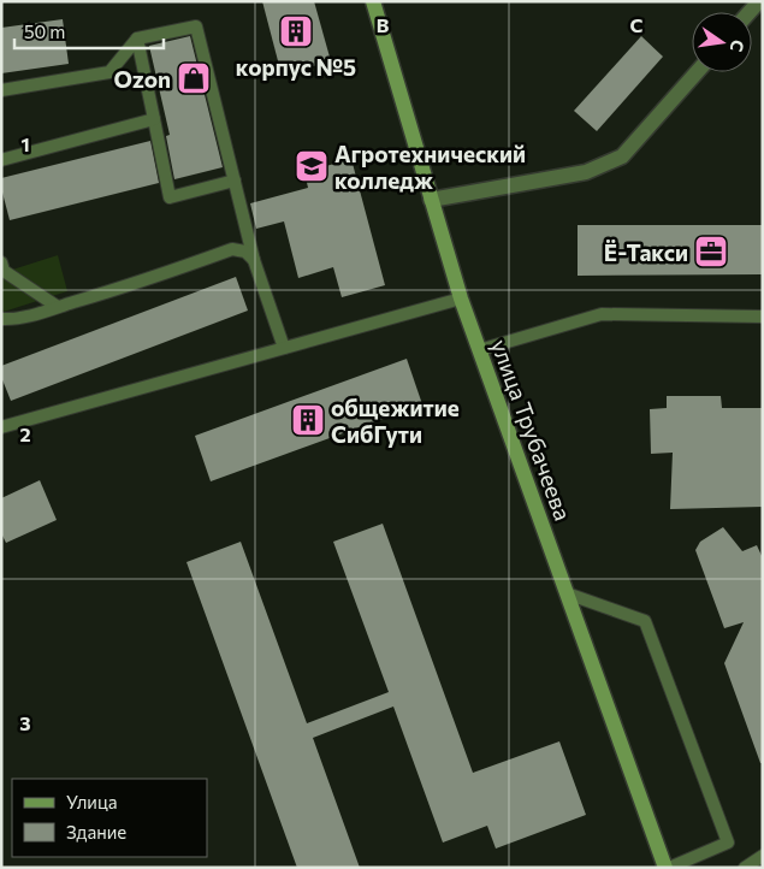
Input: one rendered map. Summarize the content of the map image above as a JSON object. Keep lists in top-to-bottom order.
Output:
{
  "streets": {
    "main road": ["улица Трубачеева"]
  },
  "places": {
    "building": ["корпус №5", "общежитие СибГути"],
    "shop": ["Ozon"],
    "school or university": ["Агротехнический колледж"],
    "office": ["Ё-Такси"]
  },
  "legend": ["Улица", "Здание"],
  "scale_bar": "50 m",
  "north": "right",
  "grid": {
    "columns": ["B", "C"],
    "rows": ["1", "2", "3"]
  }
}
